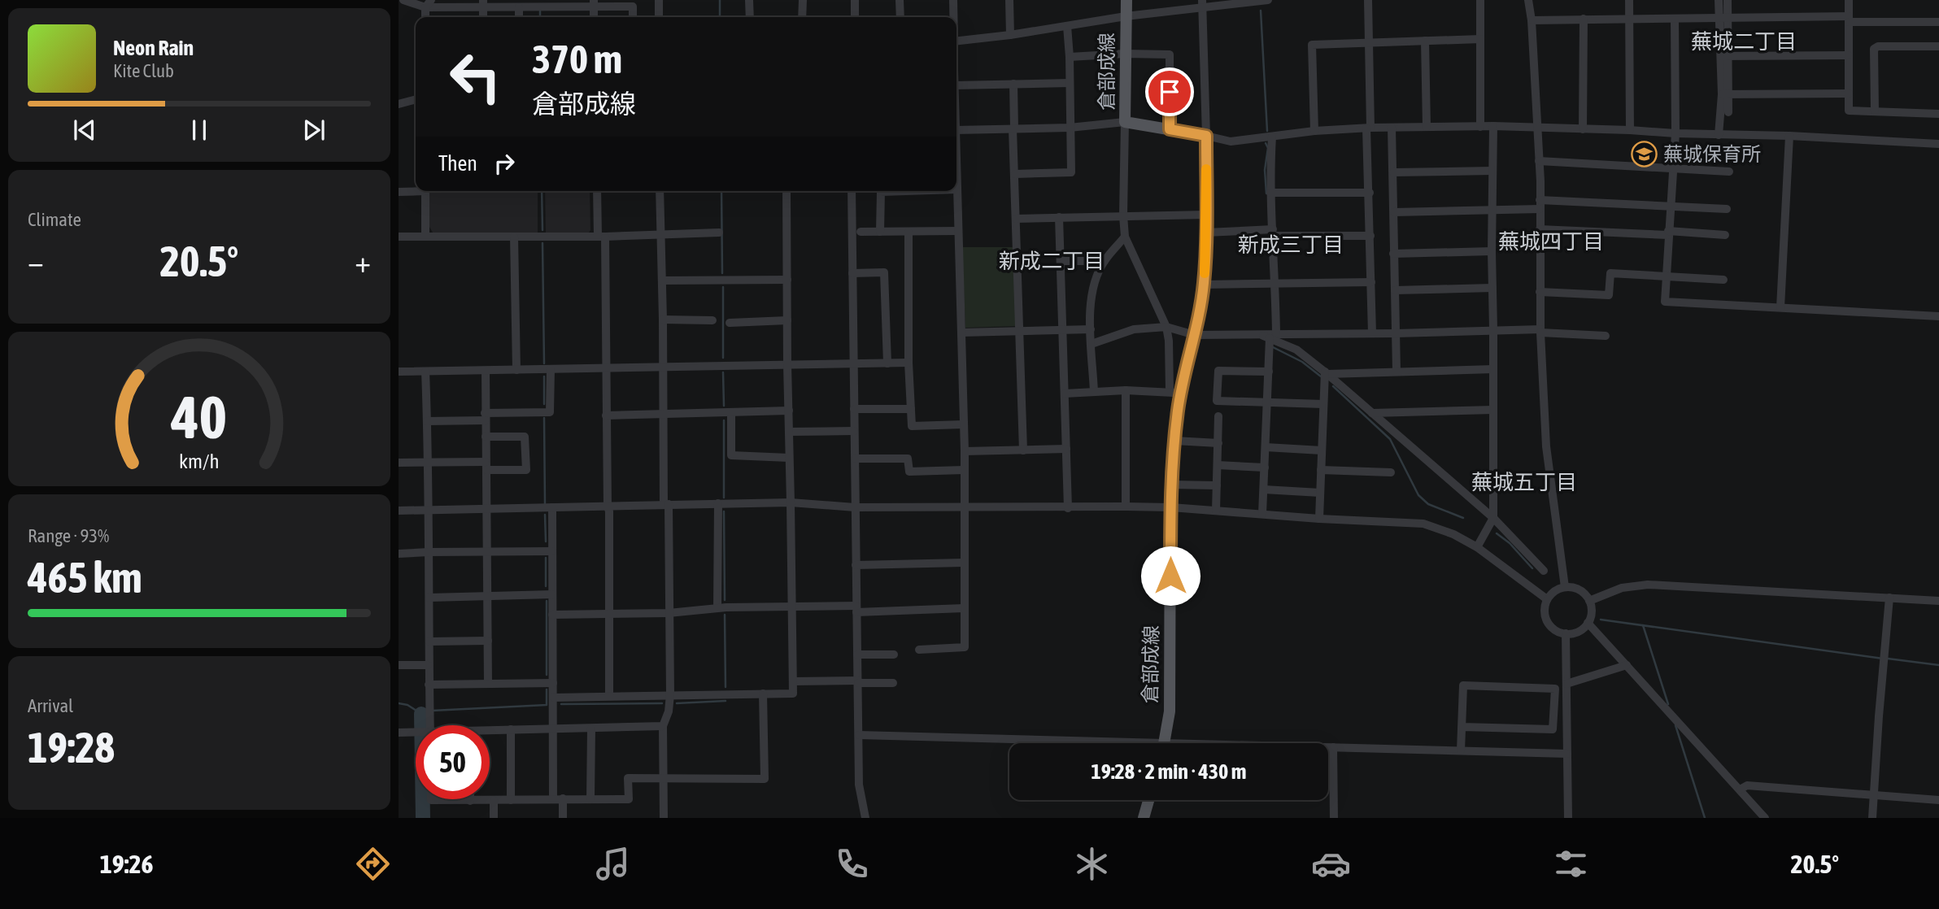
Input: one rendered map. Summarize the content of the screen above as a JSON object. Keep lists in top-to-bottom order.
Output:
{
  "streets": {
    "main road": ["倉部成線"]
  },
  "districts": [
    "蕪城二丁目",
    "蕪城四丁目",
    "新成三丁目",
    "新成二丁目",
    "蕪城五丁目"
  ],
  "places": {
    "school or university": ["蕪城保育所"]
  },
  "page": {
    "turn": ["370 m", "倉部成線"],
    "song": ["Neon Rain", "Kite Club"],
    "then": "Then",
    "tile": [
      "Climate",
      ["Range · 93%", "465 km"],
      ["Arrival", "19:28"]
    ],
    "heat": ["−", "20.5°", "+"],
    "limit": "50",
    "trip": "19:28 · 2 min · 430 m",
    "tabs": ["19:26", "20.5°"],
    "gauge": ["40", "km/h"]
  }
}
